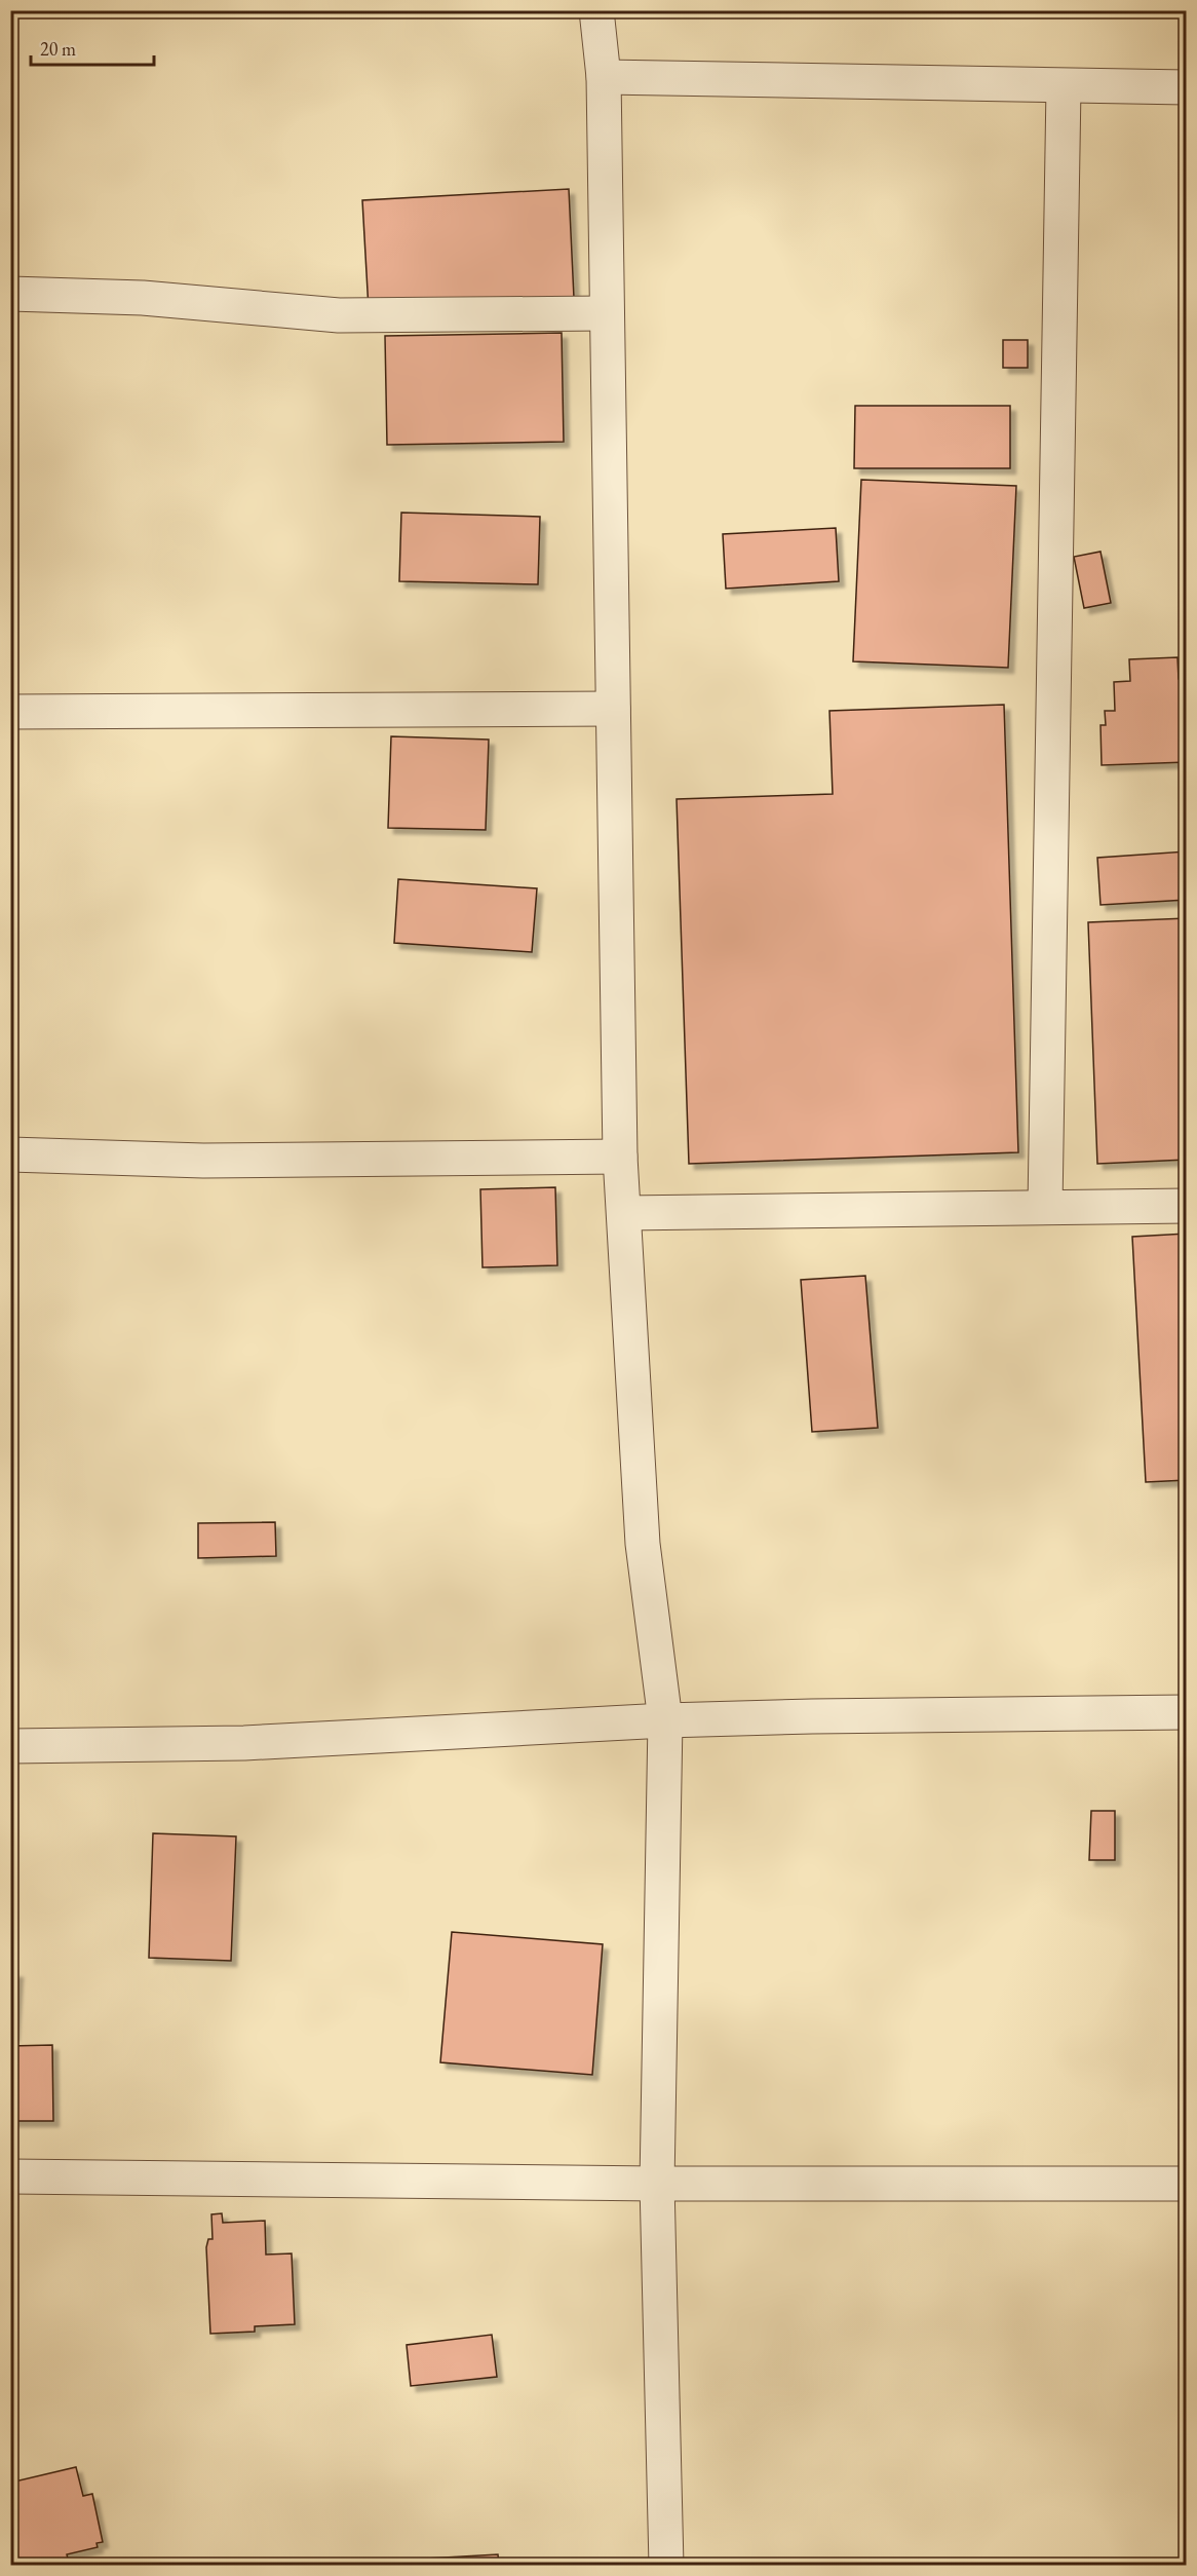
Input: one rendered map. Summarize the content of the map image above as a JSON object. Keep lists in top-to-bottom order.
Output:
{
  "scale_bar": "20 m"
}
